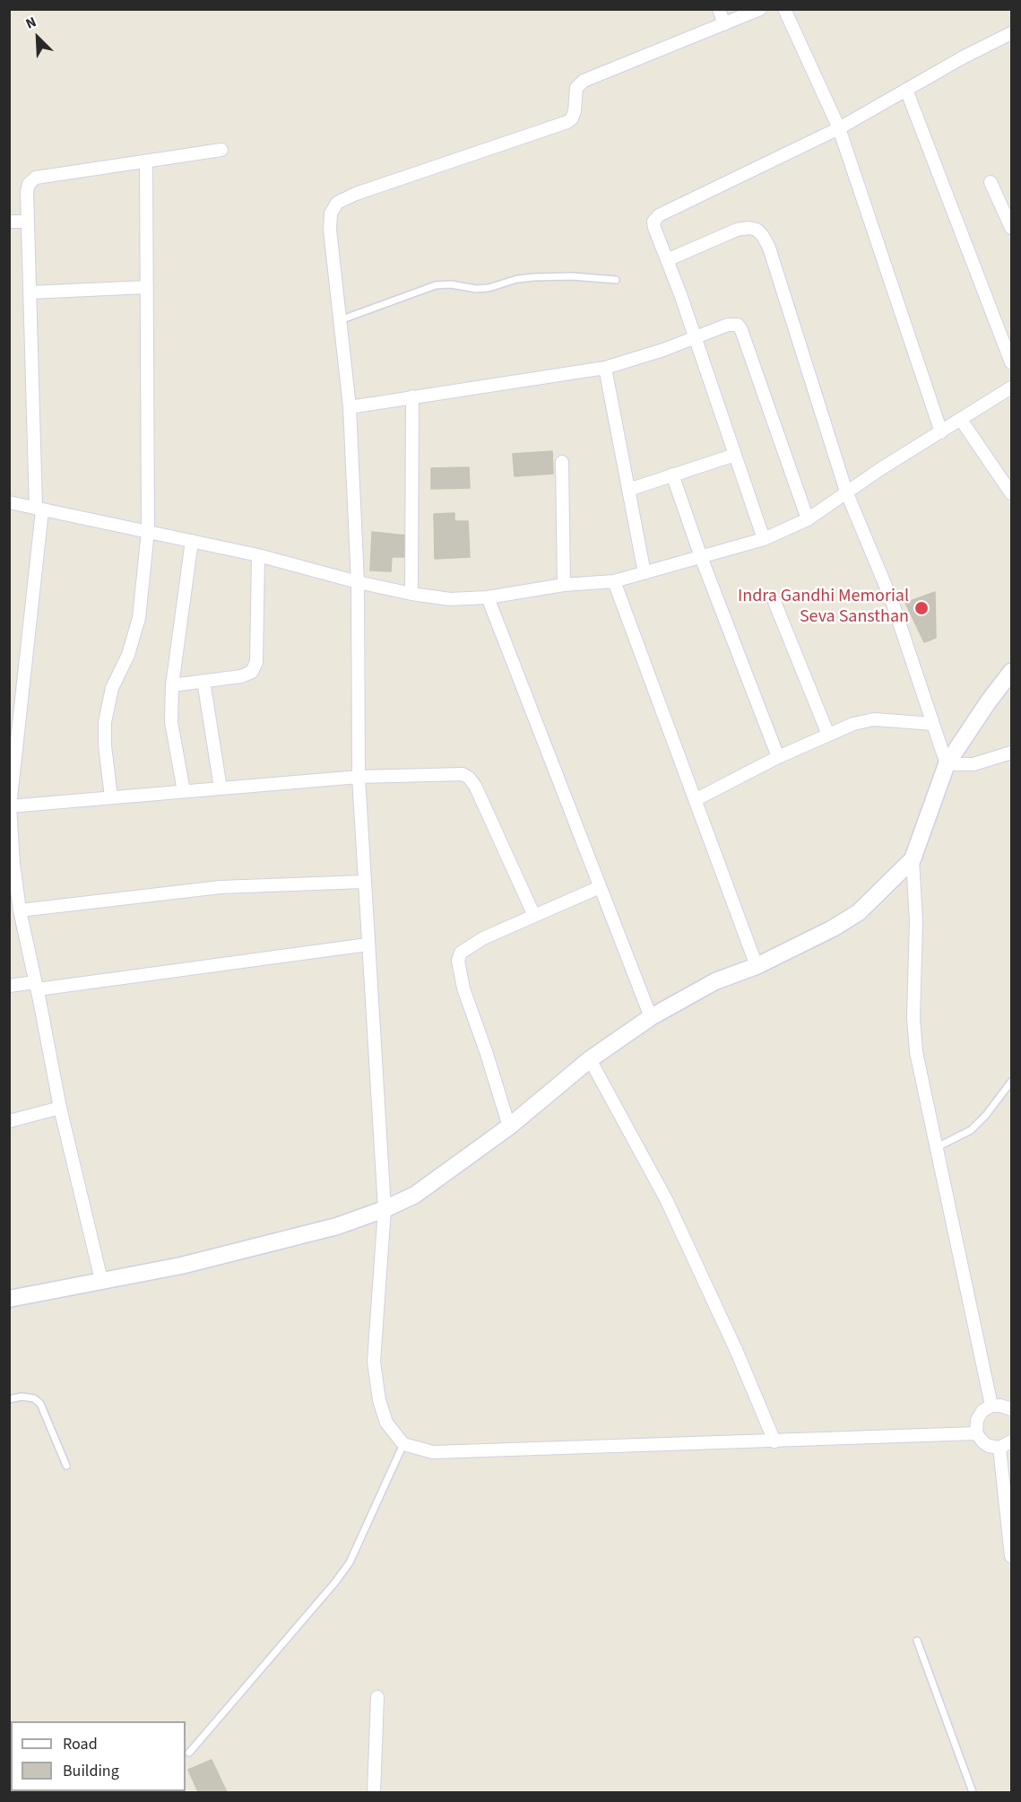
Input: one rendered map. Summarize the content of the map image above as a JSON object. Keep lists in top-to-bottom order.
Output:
{
  "places": ["Indra Gandhi Memorial Seva Sansthan"],
  "legend": ["Road", "Building"],
  "north": "top left"
}
